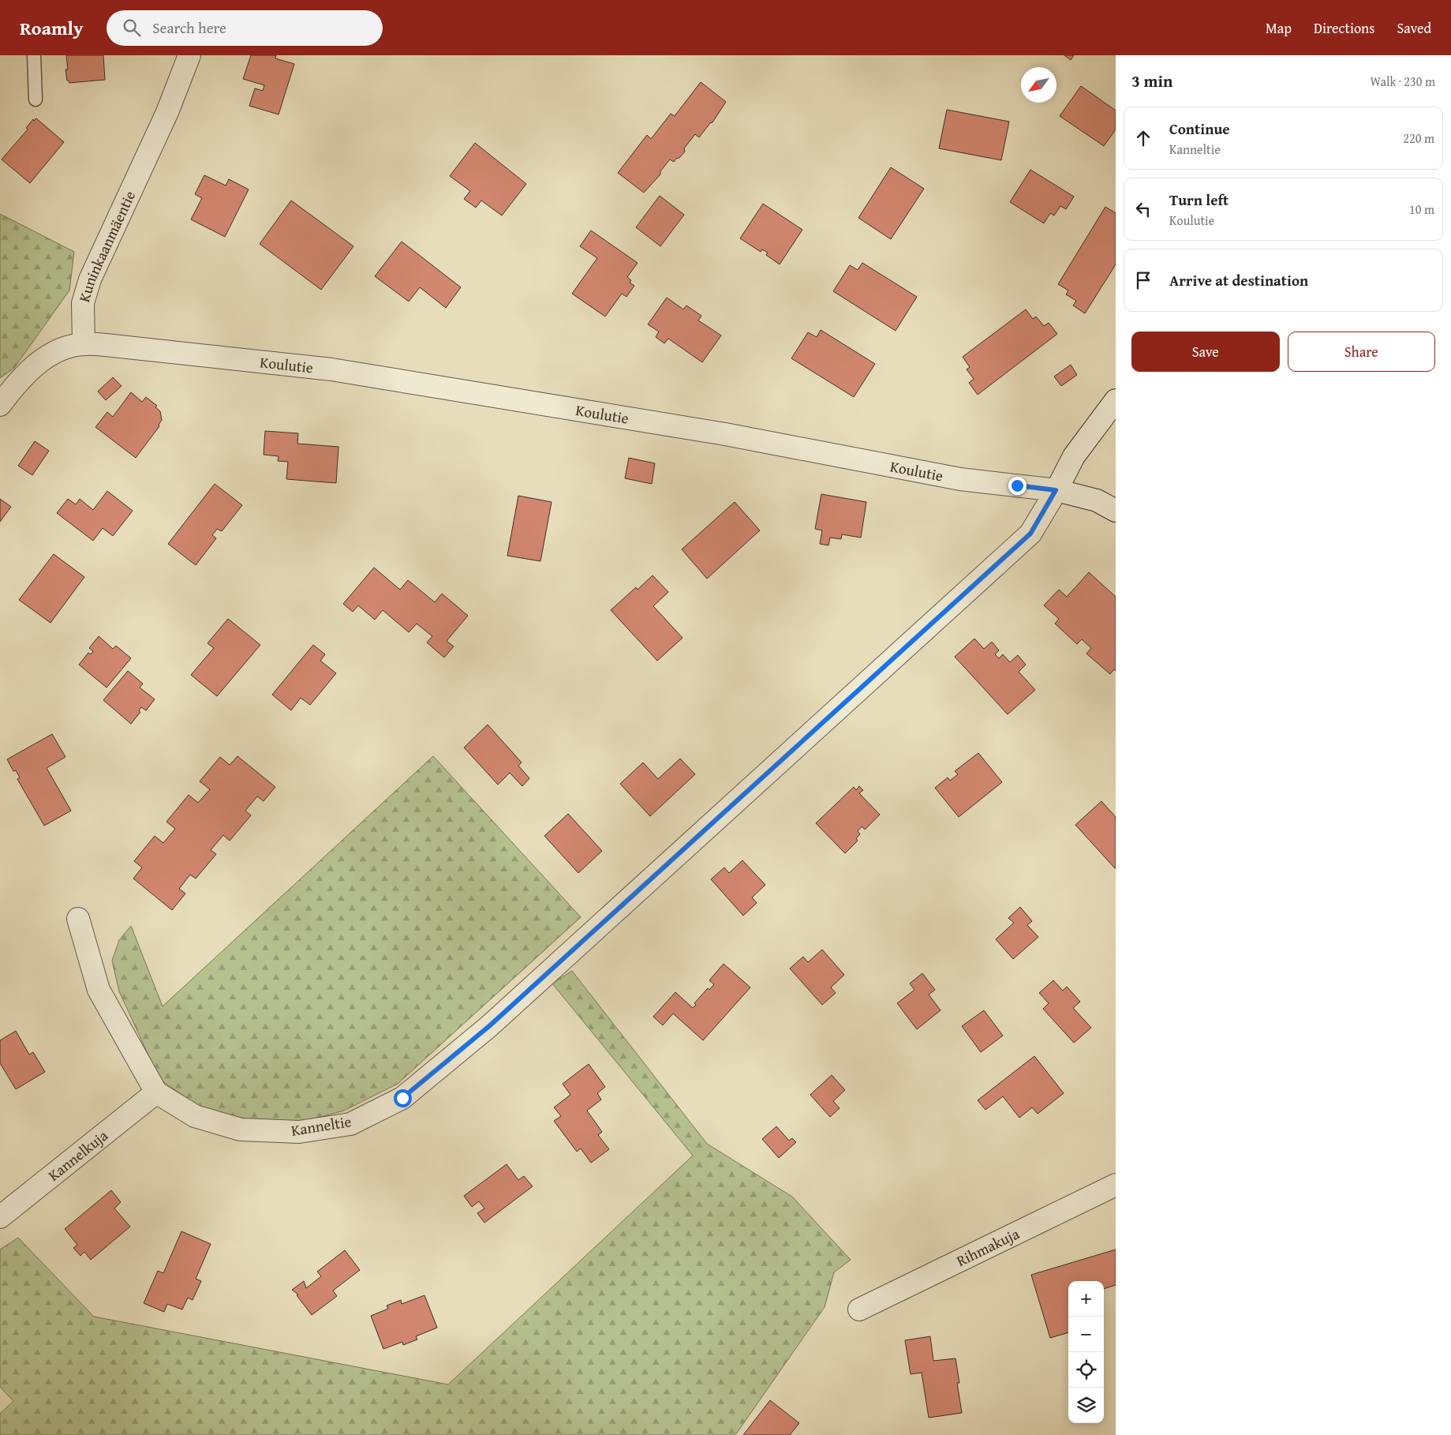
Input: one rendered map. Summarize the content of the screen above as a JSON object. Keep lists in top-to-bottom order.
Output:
{
  "streets": {
    "street": [
      "Kuninkaanmäentie",
      "Koulutie",
      "Kanneltie",
      "Kannelkuja",
      "Rihmakuja"
    ]
  },
  "crossings": [
    ["Kuninkaanmäentie", "Koulutie"],
    ["Koulutie", "Kanneltie"],
    ["Kanneltie", "Kannelkuja"]
  ],
  "north": "bottom left",
  "page": {
    "header": "Roamly",
    "search": "Search here",
    "nav": ["Map", "Directions", "Saved"],
    "heading": ["3 min", "Walk · 230 m"],
    "list": [
      ["Continue", "Kanneltie", "220 m"],
      ["Turn left", "Koulutie", "10 m"],
      "Arrive at destination"
    ],
    "buttons": ["Save", "Share"],
    "map_buttons": ["+", "−"]
  }
}
